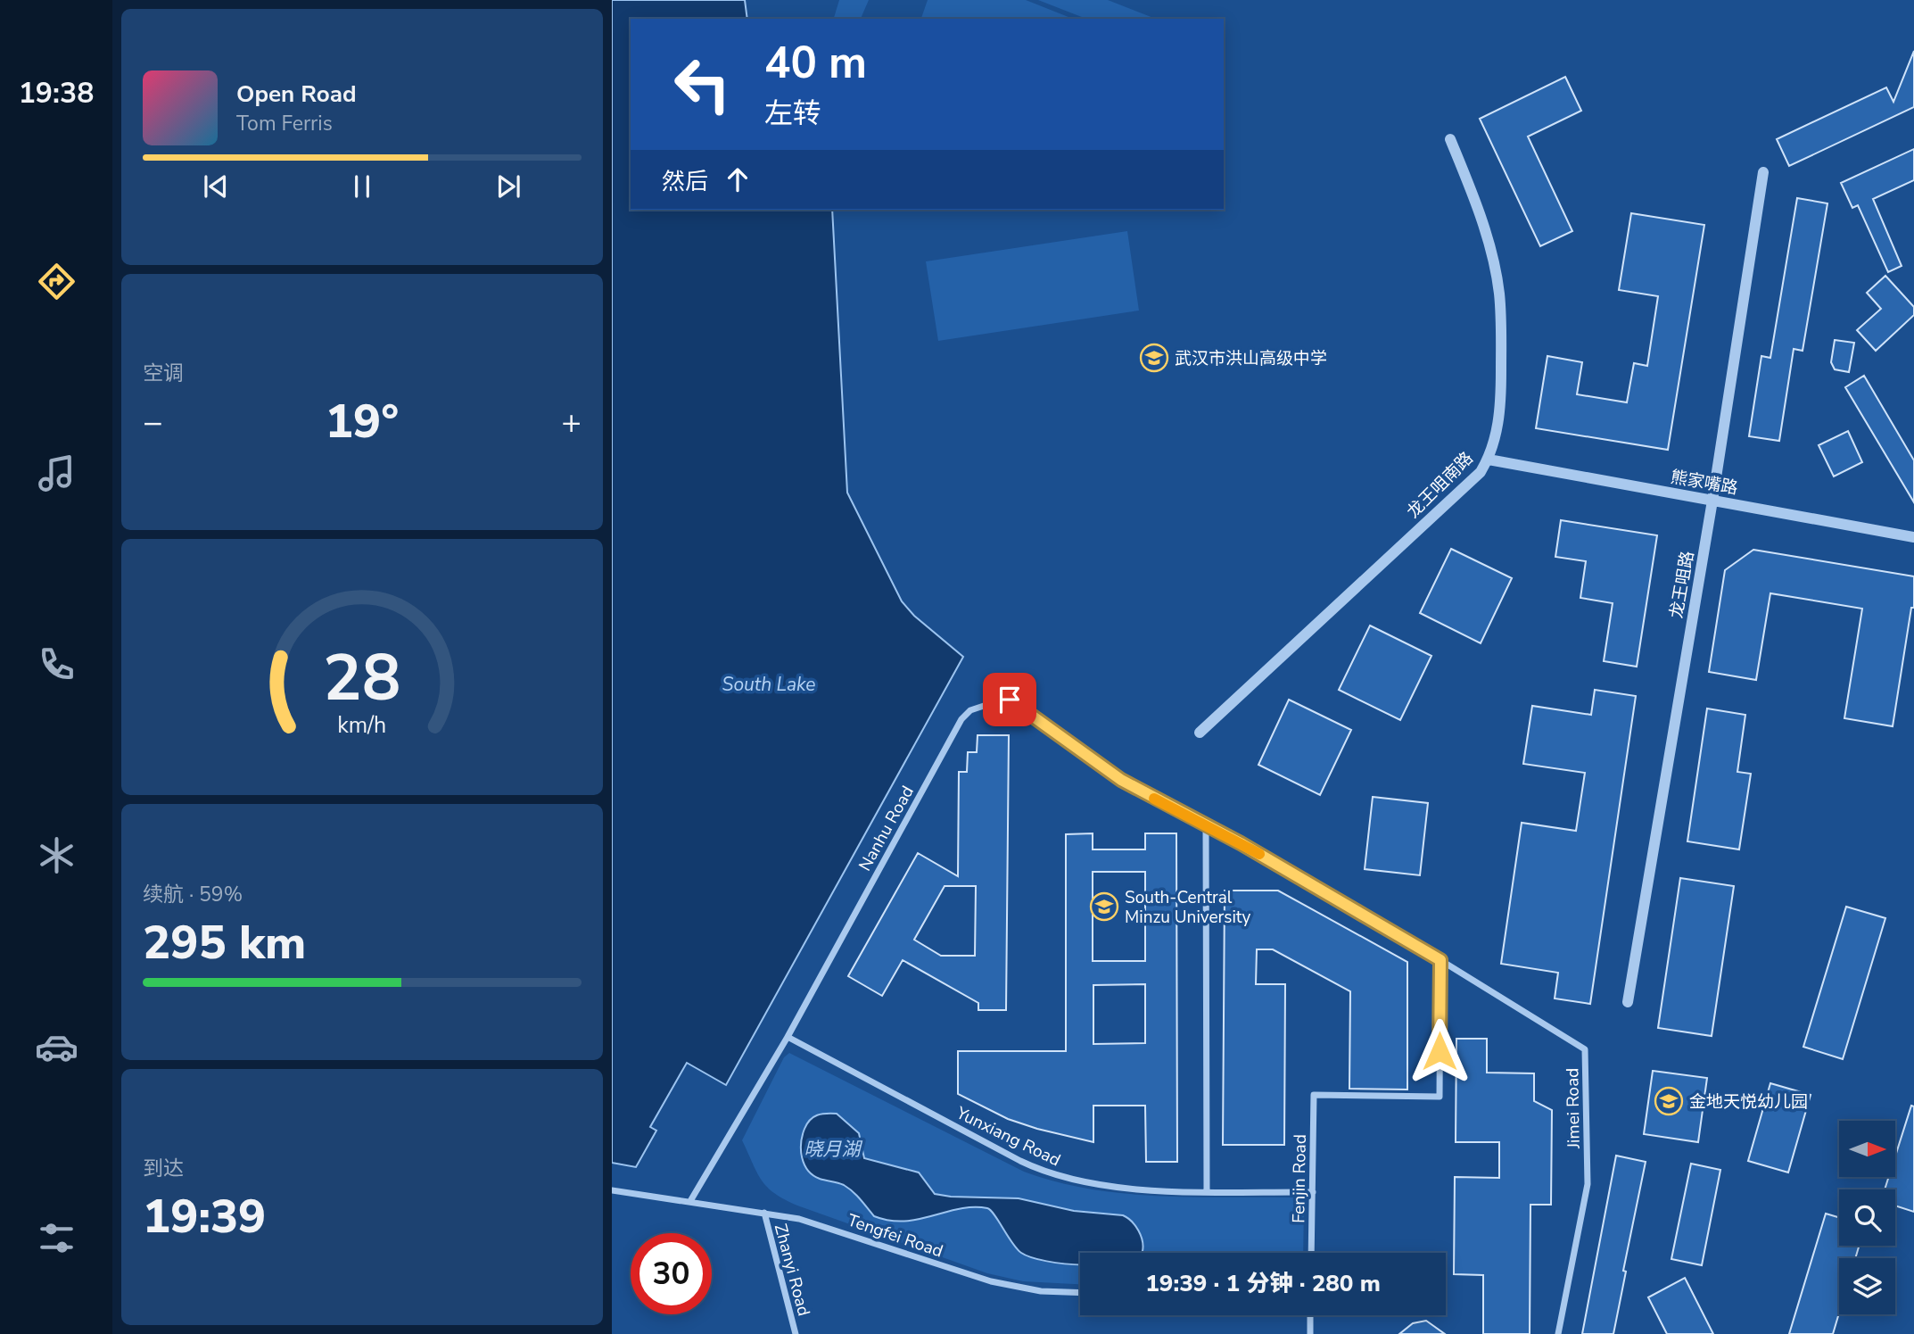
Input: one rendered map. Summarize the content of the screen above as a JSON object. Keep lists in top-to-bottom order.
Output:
{
  "streets": {
    "street": [
      "熊家嘴路",
      "龙王咀南路",
      "龙王咀路",
      "Nanhu Road",
      "Jimei Road",
      "Yunxiang Road",
      "Fenjin Road",
      "Tengfei Road",
      "Zhanyi Road"
    ]
  },
  "crossings": [
    ["熊家嘴路", "龙王咀南路"],
    ["熊家嘴路", "龙王咀路"],
    ["Nanhu Road", "Jimei Road"],
    ["Nanhu Road", "Yunxiang Road"],
    ["Nanhu Road", "Fenjin Road"],
    ["Nanhu Road", "Tengfei Road"],
    ["Jimei Road", "Fenjin Road"],
    ["Yunxiang Road", "Fenjin Road"],
    ["Tengfei Road", "Zhanyi Road"]
  ],
  "water": ["South Lake", "晓月湖"],
  "places": {
    "school or university": ["武汉市洪山高级中学", "South-Central Minzu University", "金地天悦幼儿园"]
  },
  "north": "right",
  "page": {
    "tabs": "19:38",
    "turn": ["40 m", "左转"],
    "song": ["Open Road", "Tom Ferris"],
    "then": "然后",
    "tile": [
      "空调",
      ["续航 · 59%", "295 km"],
      ["到达", "19:39"]
    ],
    "heat": ["−", "19°", "+"],
    "limit": "30",
    "trip": "19:39 · 1 分钟 · 280 m",
    "gauge": ["28", "km/h"]
  }
}
